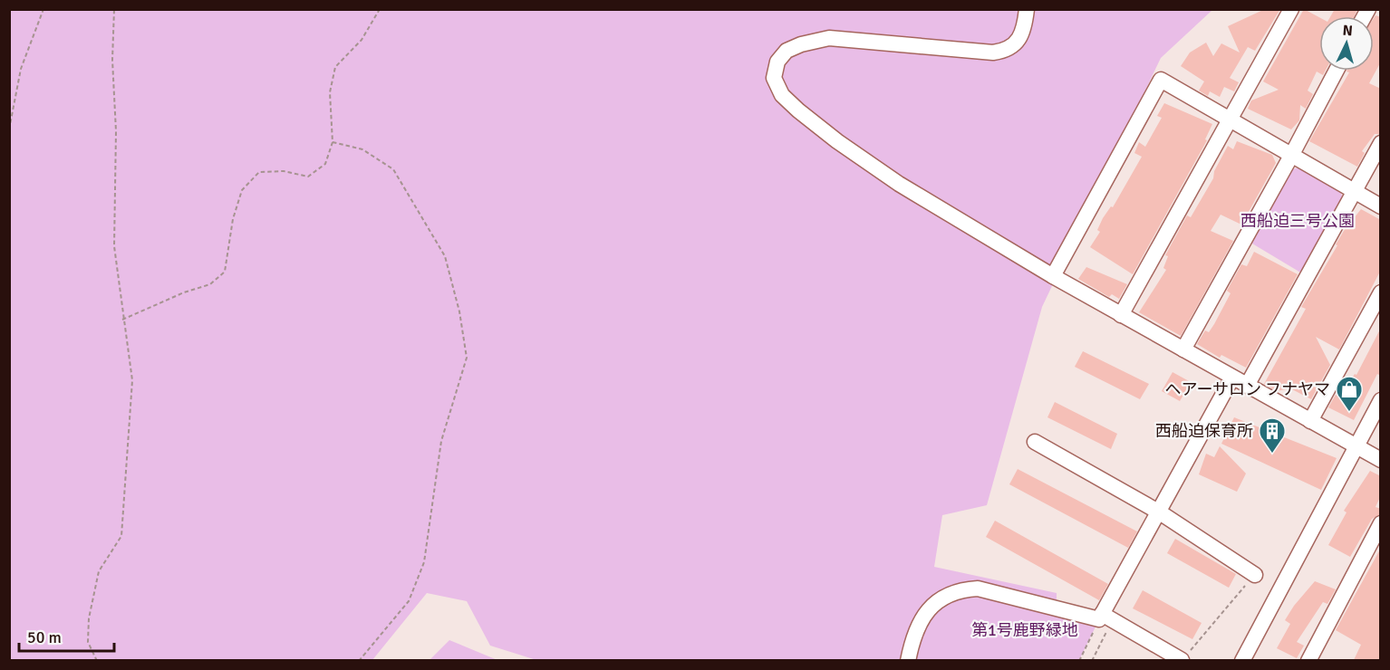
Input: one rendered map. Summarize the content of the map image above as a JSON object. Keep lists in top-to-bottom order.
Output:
{
  "parks": ["西船迫三号公園", "第1号鹿野緑地"],
  "places": {
    "shop": ["ヘアーサロン フナヤマ"],
    "building": ["西船迫保育所"]
  },
  "scale_bar": "50 m",
  "north": "top"
}
